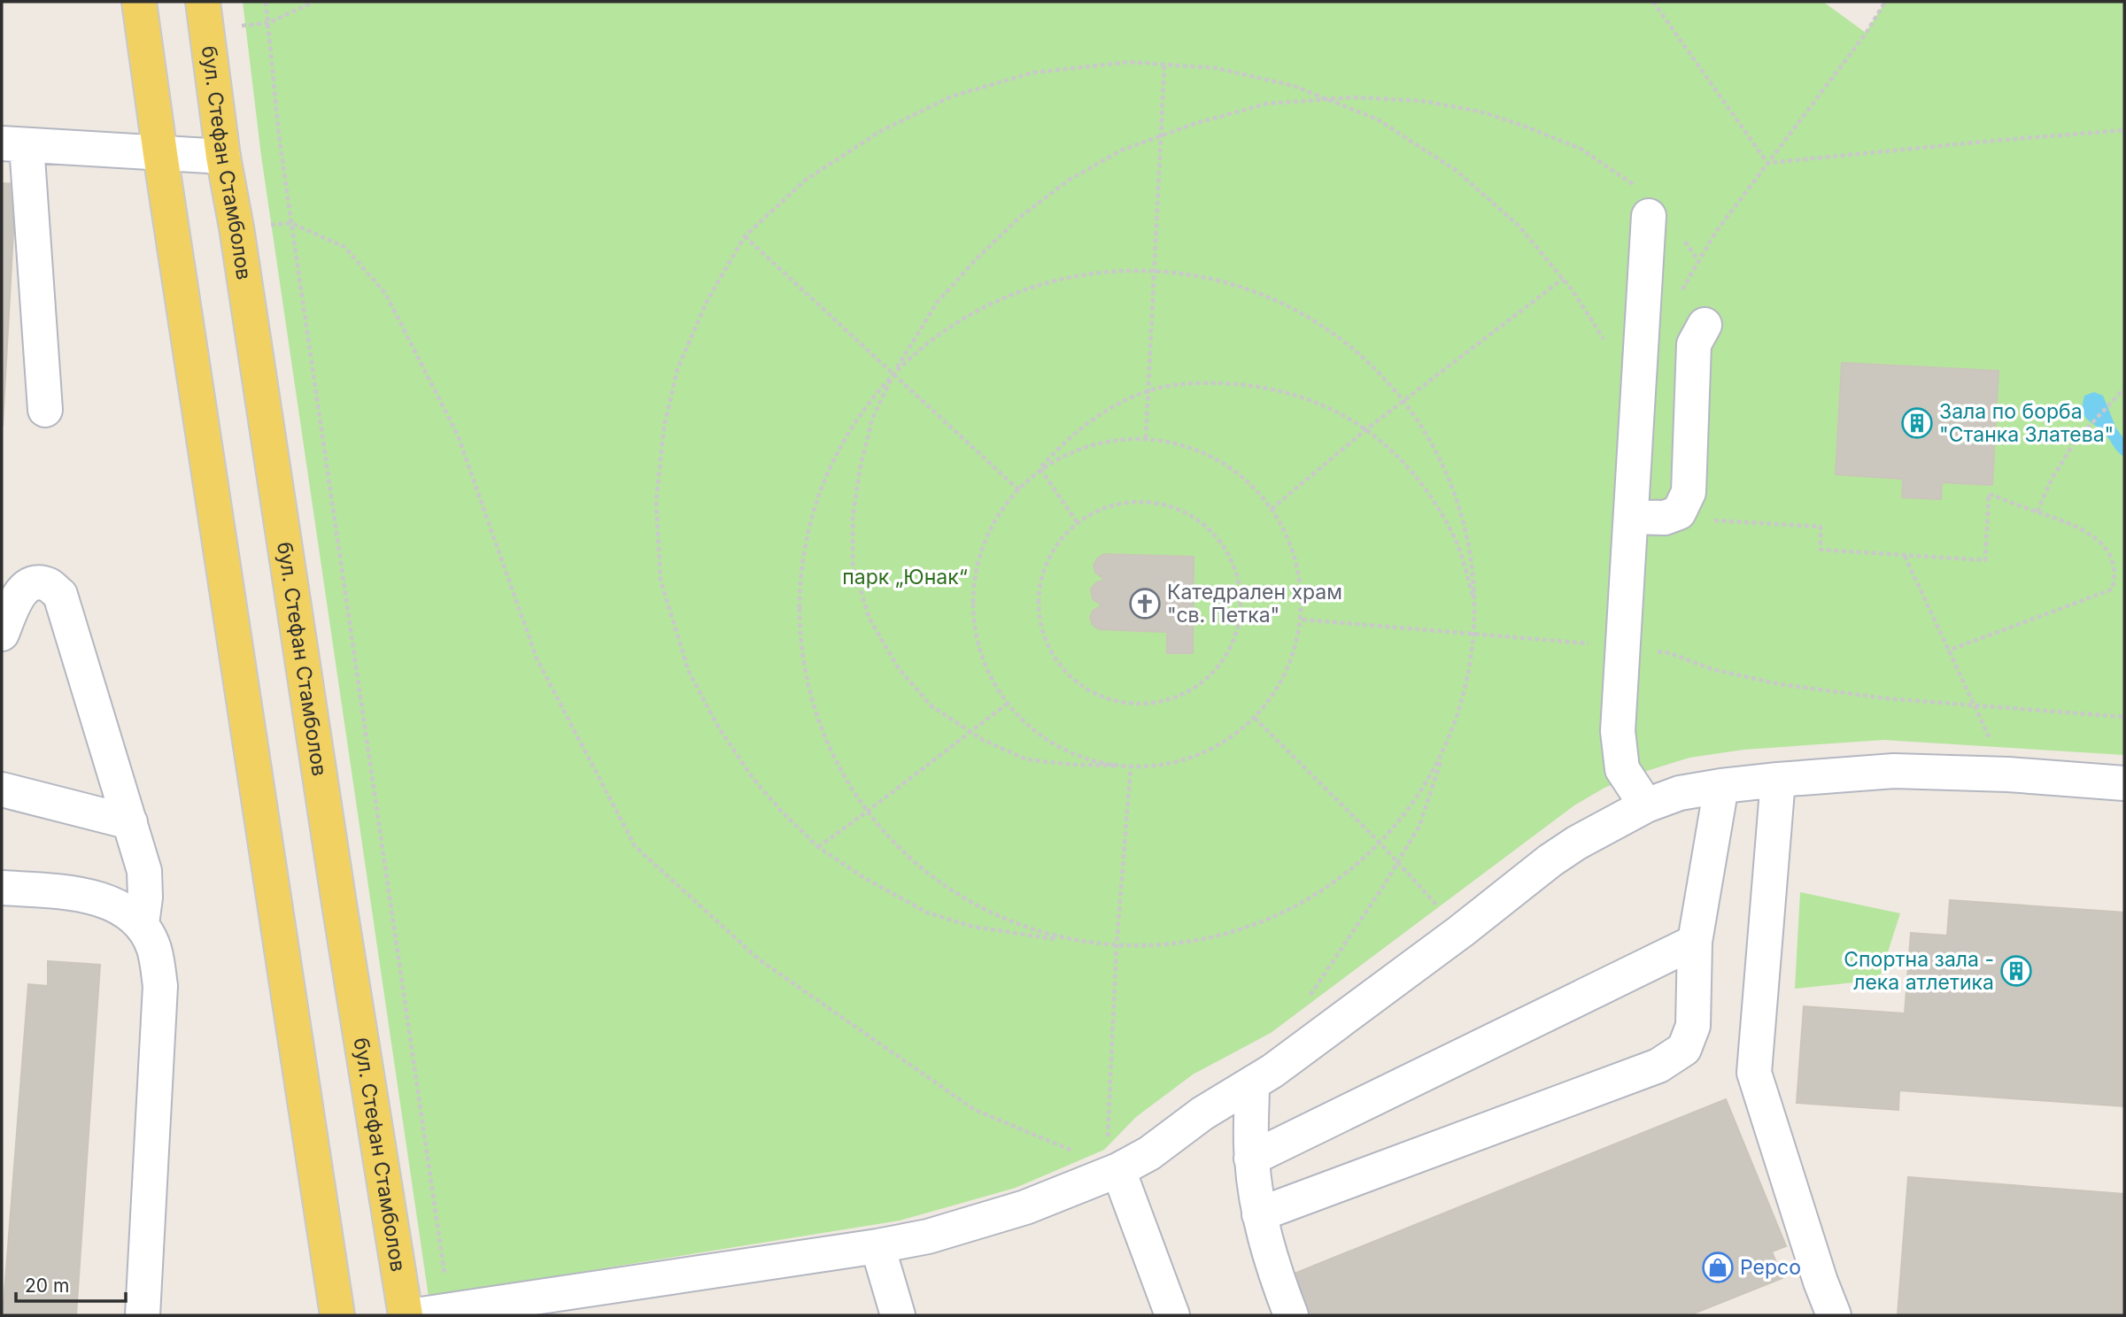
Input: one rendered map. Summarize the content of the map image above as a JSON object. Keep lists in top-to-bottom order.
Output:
{
  "streets": {
    "main road": ["бул. Стефан Стамболов"]
  },
  "parks": ["парк „Юнак“"],
  "places": {
    "building": ["Зала по борба \"Станка Златева\"", "Спортна зала - лека атлетика"],
    "church": ["Катедрален храм \"св. Петка\""],
    "shop": ["Pepco"]
  },
  "scale_bar": "20 m"
}
